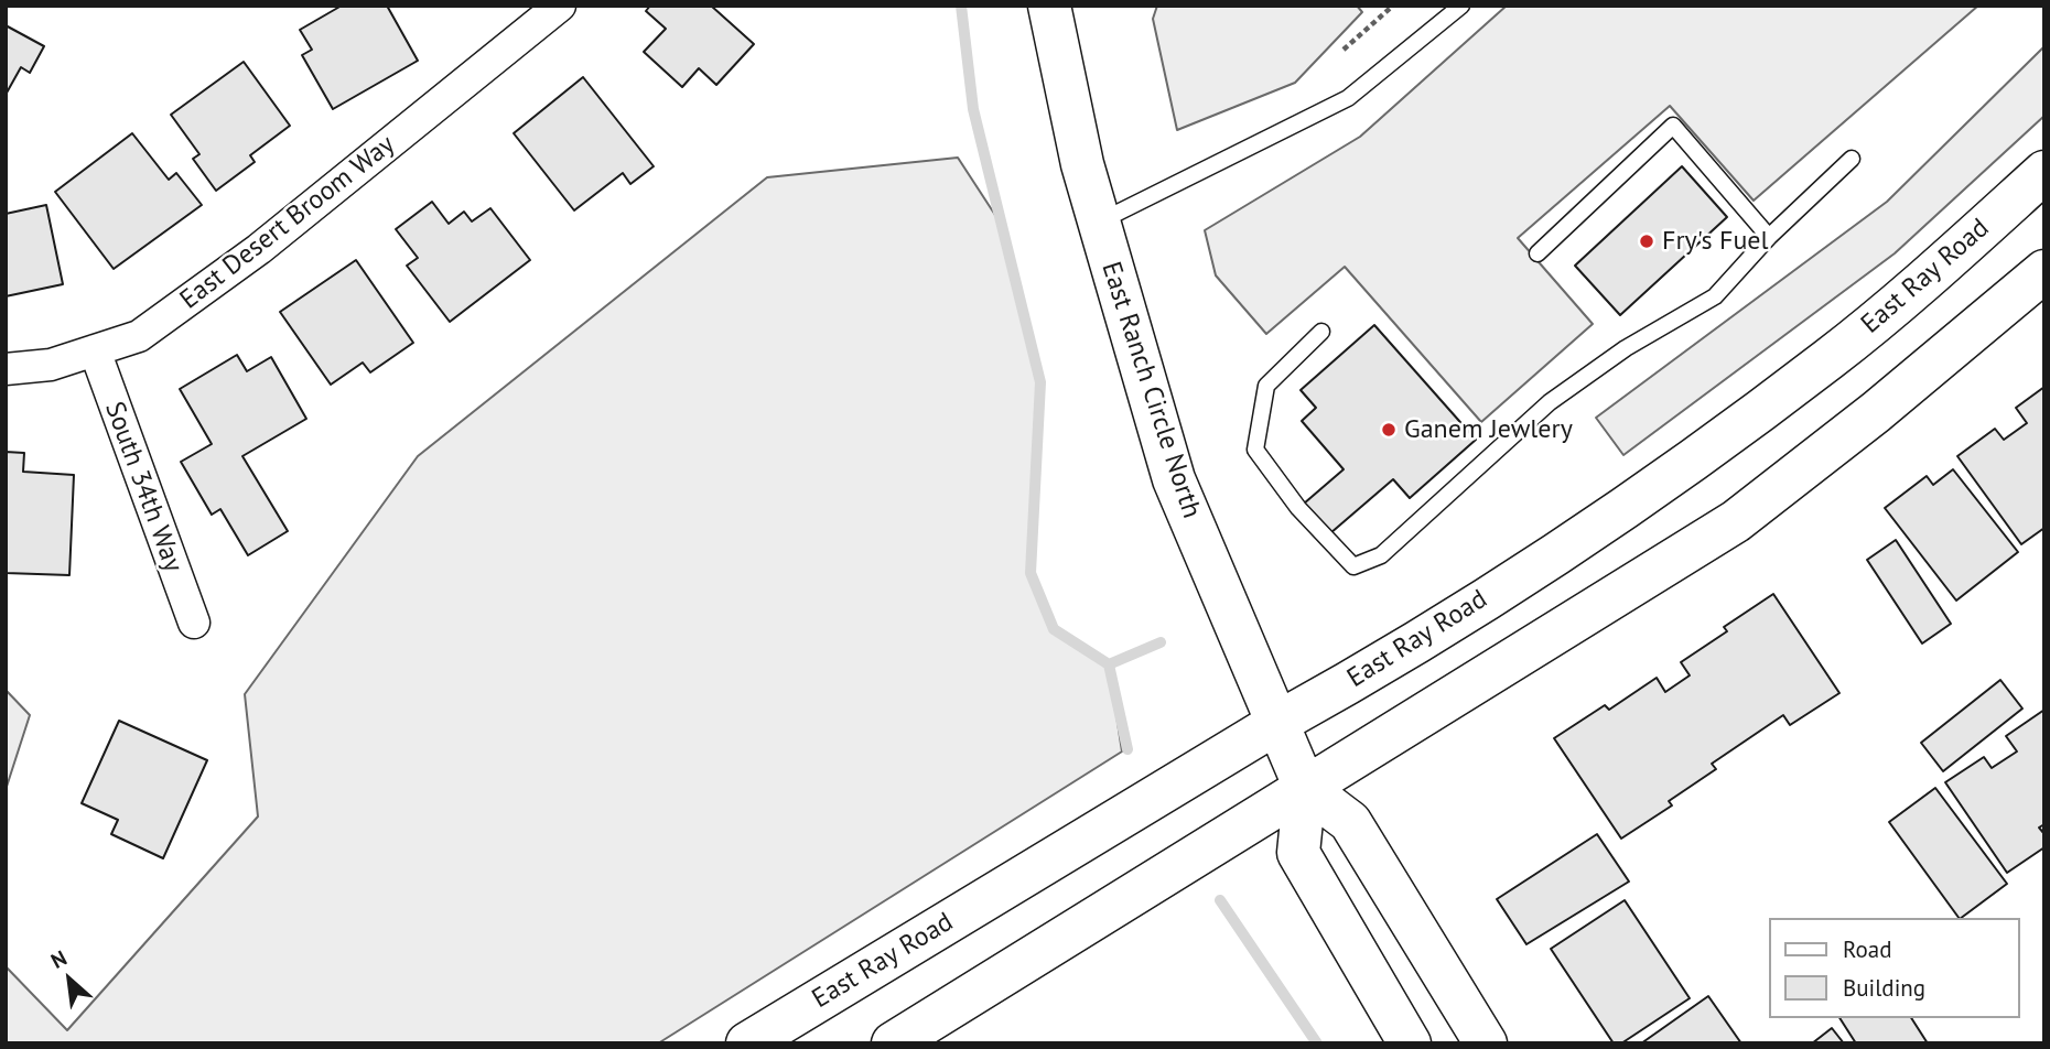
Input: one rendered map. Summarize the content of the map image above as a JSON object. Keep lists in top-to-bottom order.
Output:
{
  "streets": {
    "main road": ["East Ray Road", "East Ranch Circle North"],
    "street": ["East Desert Broom Way", "South 34th Way"]
  },
  "crossings": [
    ["East Desert Broom Way", "South 34th Way"],
    ["East Ray Road", "East Ranch Circle North"]
  ],
  "places": ["Fry's Fuel", "Ganem Jewlery"],
  "legend": ["Road", "Building"],
  "north": "top left"
}
